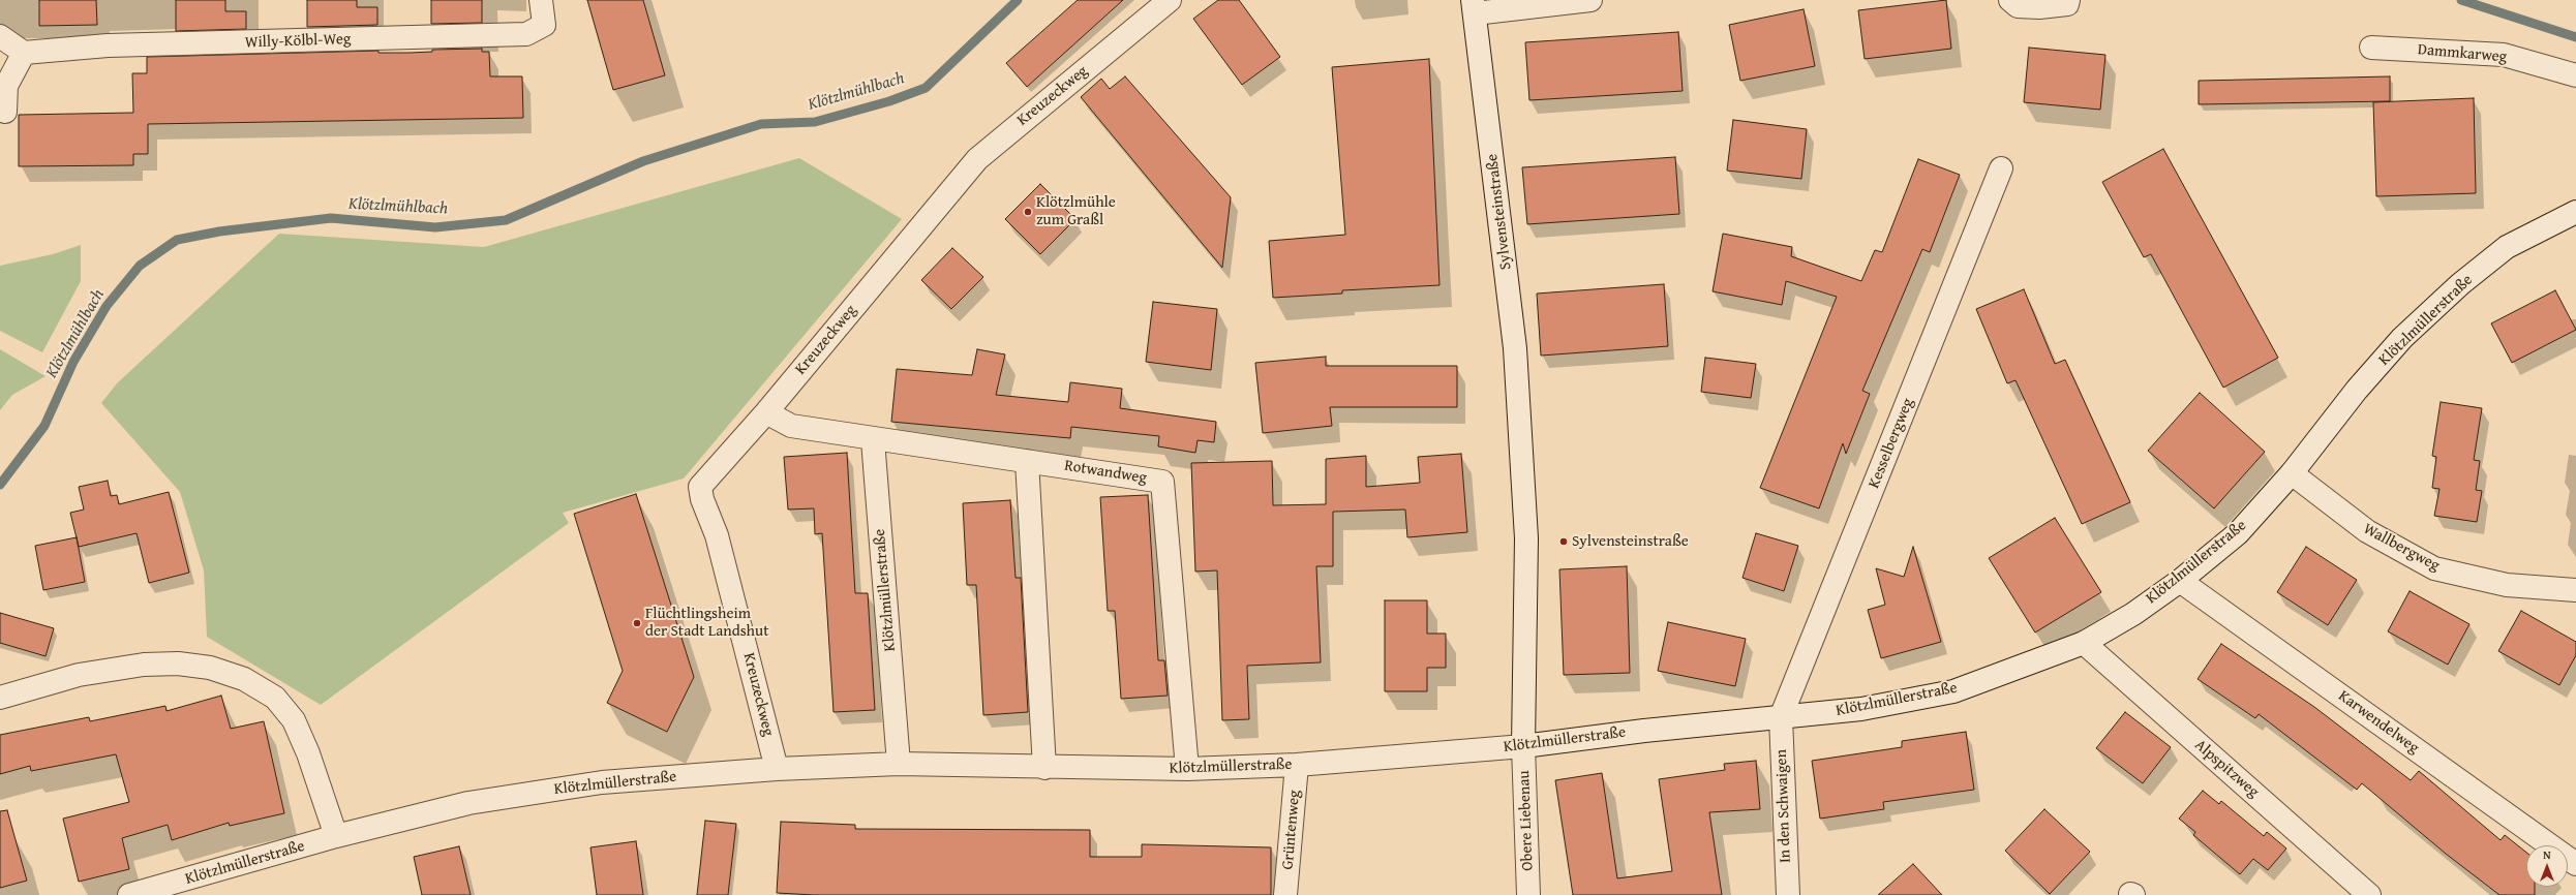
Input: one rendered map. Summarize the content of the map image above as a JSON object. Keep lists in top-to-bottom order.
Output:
{
  "streets": {
    "street": [
      "Willy-Kölbl-Weg",
      "Dammkarweg",
      "Kreuzeckweg",
      "Sylvensteinstraße",
      "Klötzlmüllerstraße",
      "Kesselbergweg",
      "Rotwandweg",
      "Wallbergweg",
      "Karwendelweg",
      "Alpspitzweg",
      "In den Schwaigen",
      "Obere Liebenau",
      "Grüntenweg"
    ]
  },
  "crossings": [
    ["Kreuzeckweg", "Klötzlmüllerstraße"],
    ["Kreuzeckweg", "Rotwandweg"],
    ["Sylvensteinstraße", "Klötzlmüllerstraße"],
    ["Sylvensteinstraße", "Obere Liebenau"],
    ["Klötzlmüllerstraße", "Kesselbergweg"],
    ["Klötzlmüllerstraße", "Rotwandweg"],
    ["Klötzlmüllerstraße", "Wallbergweg"],
    ["Klötzlmüllerstraße", "Karwendelweg"],
    ["Klötzlmüllerstraße", "Alpspitzweg"],
    ["Klötzlmüllerstraße", "In den Schwaigen"],
    ["Klötzlmüllerstraße", "Obere Liebenau"],
    ["Klötzlmüllerstraße", "Grüntenweg"],
    ["Kesselbergweg", "In den Schwaigen"]
  ],
  "water": ["Klötzlmühlbach"],
  "places": ["Klötzlmühle zum Graßl", "Sylvensteinstraße", "Flüchtlingsheim der Stadt Landshut"],
  "north": "top"
}
